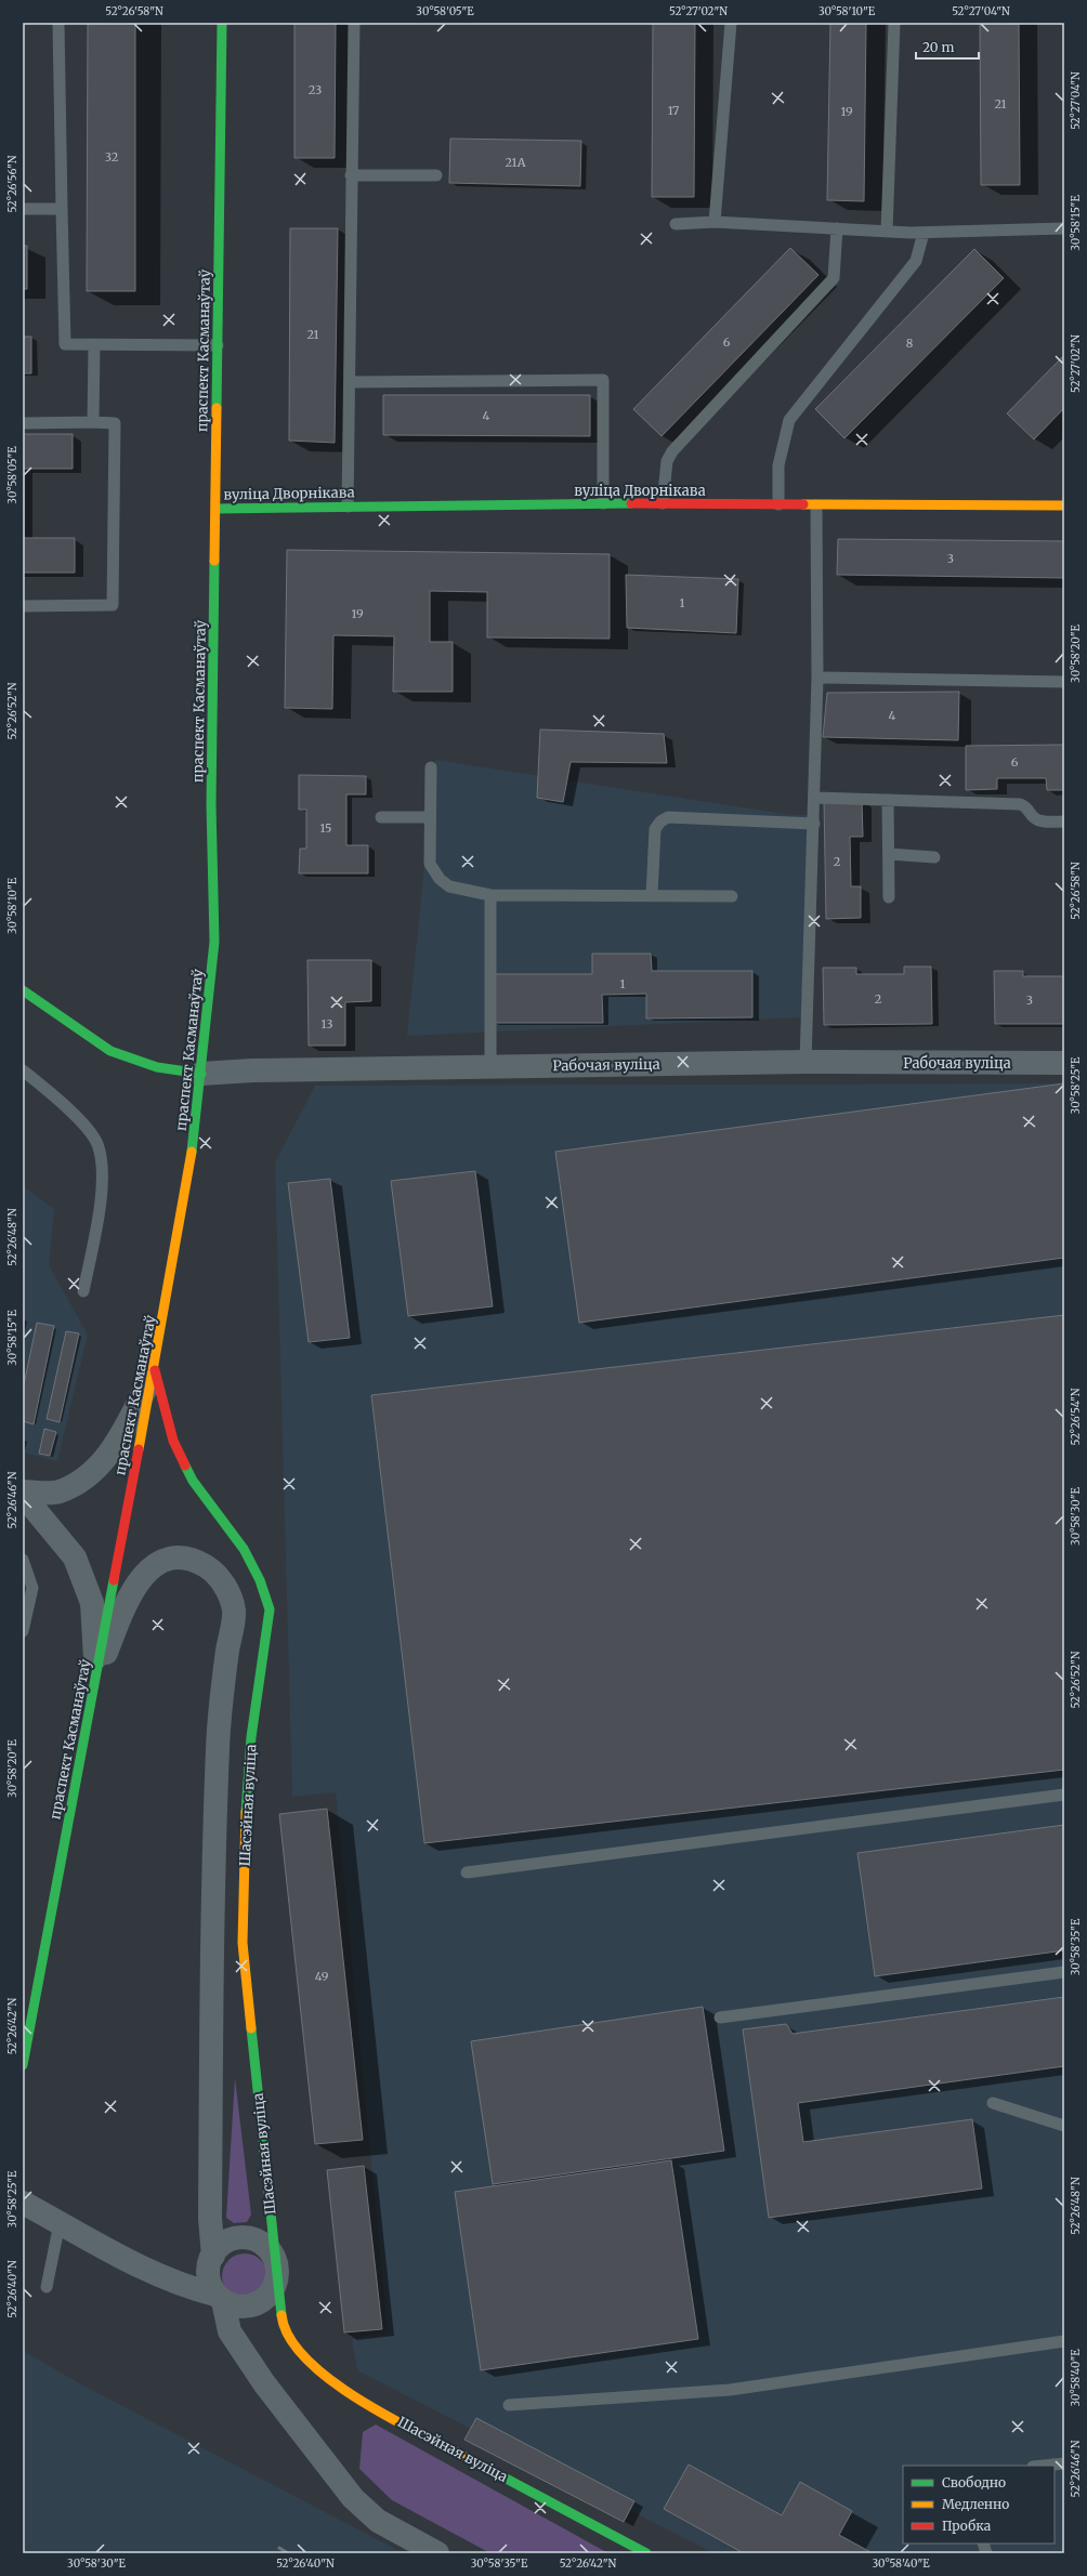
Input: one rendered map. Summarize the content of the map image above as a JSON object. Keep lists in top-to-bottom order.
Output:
{
  "streets": {
    "street": [
      "праспект Касманаўтаў",
      "вуліца Дворнікава",
      "Рабочая вуліца",
      "Шасэйная вуліца"
    ]
  },
  "crossings": [
    ["праспект Касманаўтаў", "вуліца Дворнікава"],
    ["праспект Касманаўтаў", "Рабочая вуліца"],
    ["праспект Касманаўтаў", "Шасэйная вуліца"]
  ],
  "house_numbers": [
    "23",
    "21",
    "17",
    "19",
    "32",
    "21А",
    "21",
    "6",
    "8",
    "4",
    "3",
    "1",
    "19",
    "4",
    "6",
    "15",
    "2",
    "1",
    "2",
    "3",
    "13",
    "49"
  ],
  "legend": ["Свободно", "Медленно", "Пробка"],
  "scale_bar": "20 m",
  "coordinates": [
    "52°26'58\"N",
    "30°58'05\"E",
    "52°27'02\"N",
    "30°58'10\"E",
    "52°27'04\"N",
    "52°26'56\"N",
    "30°58'15\"E",
    "30°58'20\"E",
    "52°26'52\"N",
    "30°58'25\"E",
    "52°26'48\"N",
    "52°26'54\"N",
    "52°26'46\"N",
    "30°58'30\"E",
    "30°58'35\"E",
    "52°26'42\"N",
    "52°26'40\"N",
    "30°58'40\"E"
  ]
}
